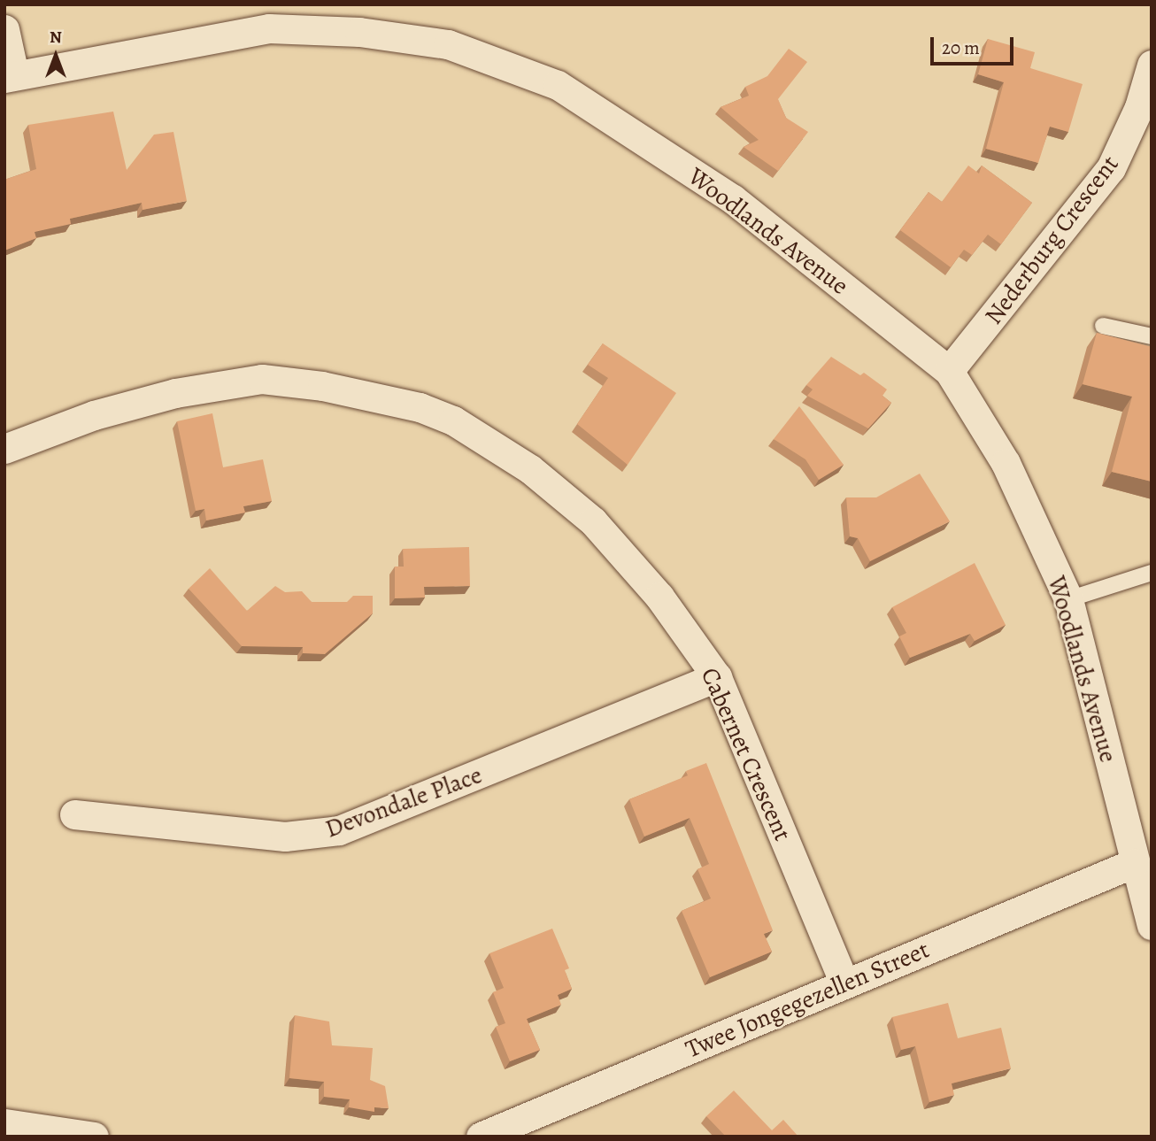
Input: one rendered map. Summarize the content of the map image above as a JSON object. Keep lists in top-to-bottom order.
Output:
{
  "streets": {
    "street": [
      "Woodlands Avenue",
      "Nederburg Crescent",
      "Cabernet Crescent",
      "Devondale Place",
      "Twee Jongegezellen Street"
    ]
  },
  "crossings": [
    ["Woodlands Avenue", "Nederburg Crescent"],
    ["Woodlands Avenue", "Twee Jongegezellen Street"],
    ["Cabernet Crescent", "Devondale Place"],
    ["Cabernet Crescent", "Twee Jongegezellen Street"]
  ],
  "scale_bar": "20 m",
  "north": "top"
}
